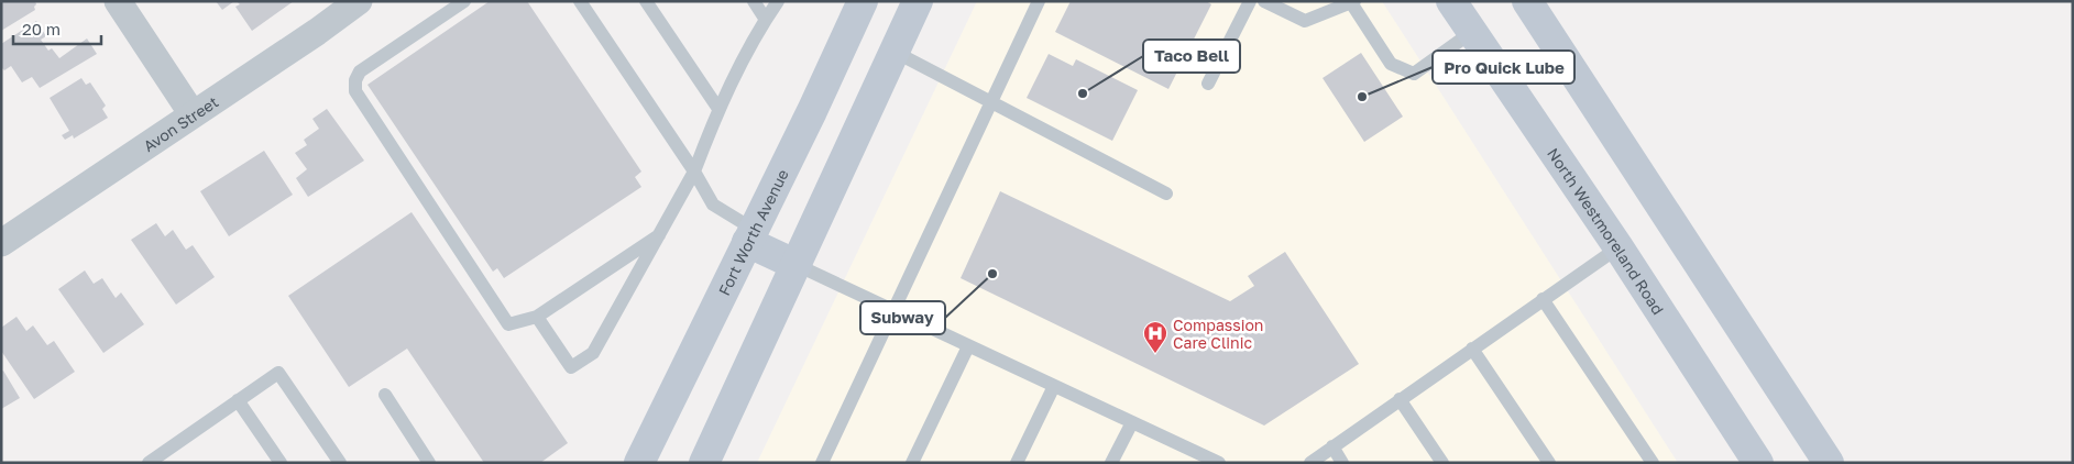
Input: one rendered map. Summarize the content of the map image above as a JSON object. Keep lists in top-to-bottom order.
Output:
{
  "streets": {
    "main road": ["North Westmoreland Road", "Fort Worth Avenue"],
    "street": ["Avon Street"]
  },
  "places": {
    "other": ["Taco Bell", "Pro Quick Lube", "Subway"],
    "hospital": ["Compassion Care Clinic"]
  },
  "scale_bar": "20 m"
}
